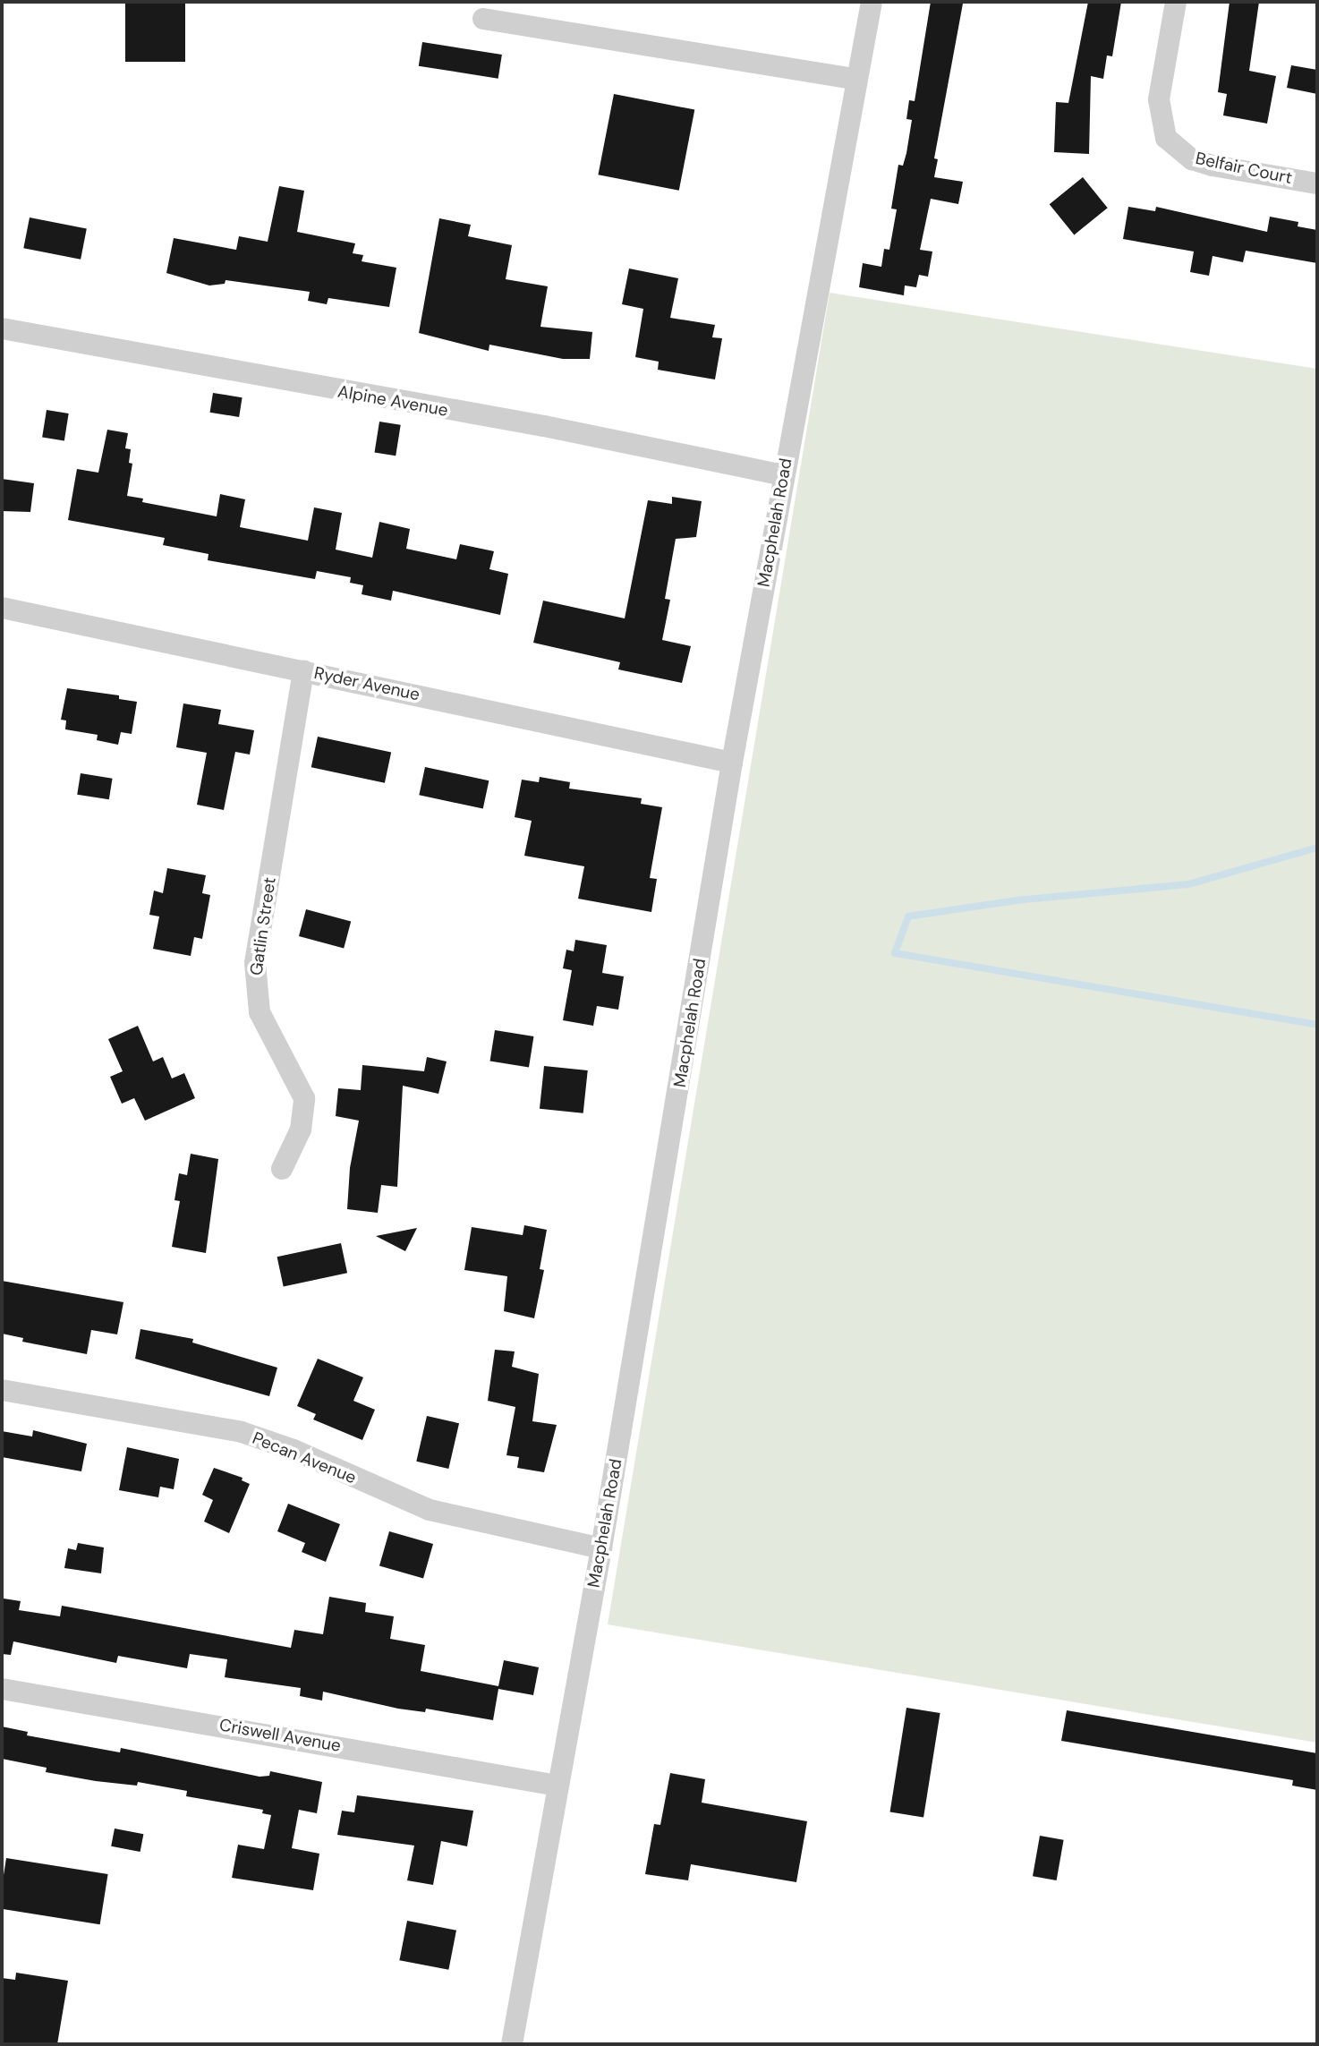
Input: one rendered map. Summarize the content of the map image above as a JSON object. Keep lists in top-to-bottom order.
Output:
{
  "streets": {
    "street": [
      "Belfair Court",
      "Alpine Avenue",
      "Macphelah Road",
      "Ryder Avenue",
      "Gatlin Street",
      "Pecan Avenue",
      "Criswell Avenue"
    ]
  },
  "crossings": [
    ["Alpine Avenue", "Macphelah Road"],
    ["Macphelah Road", "Ryder Avenue"],
    ["Macphelah Road", "Pecan Avenue"],
    ["Macphelah Road", "Criswell Avenue"],
    ["Ryder Avenue", "Gatlin Street"]
  ]
}
